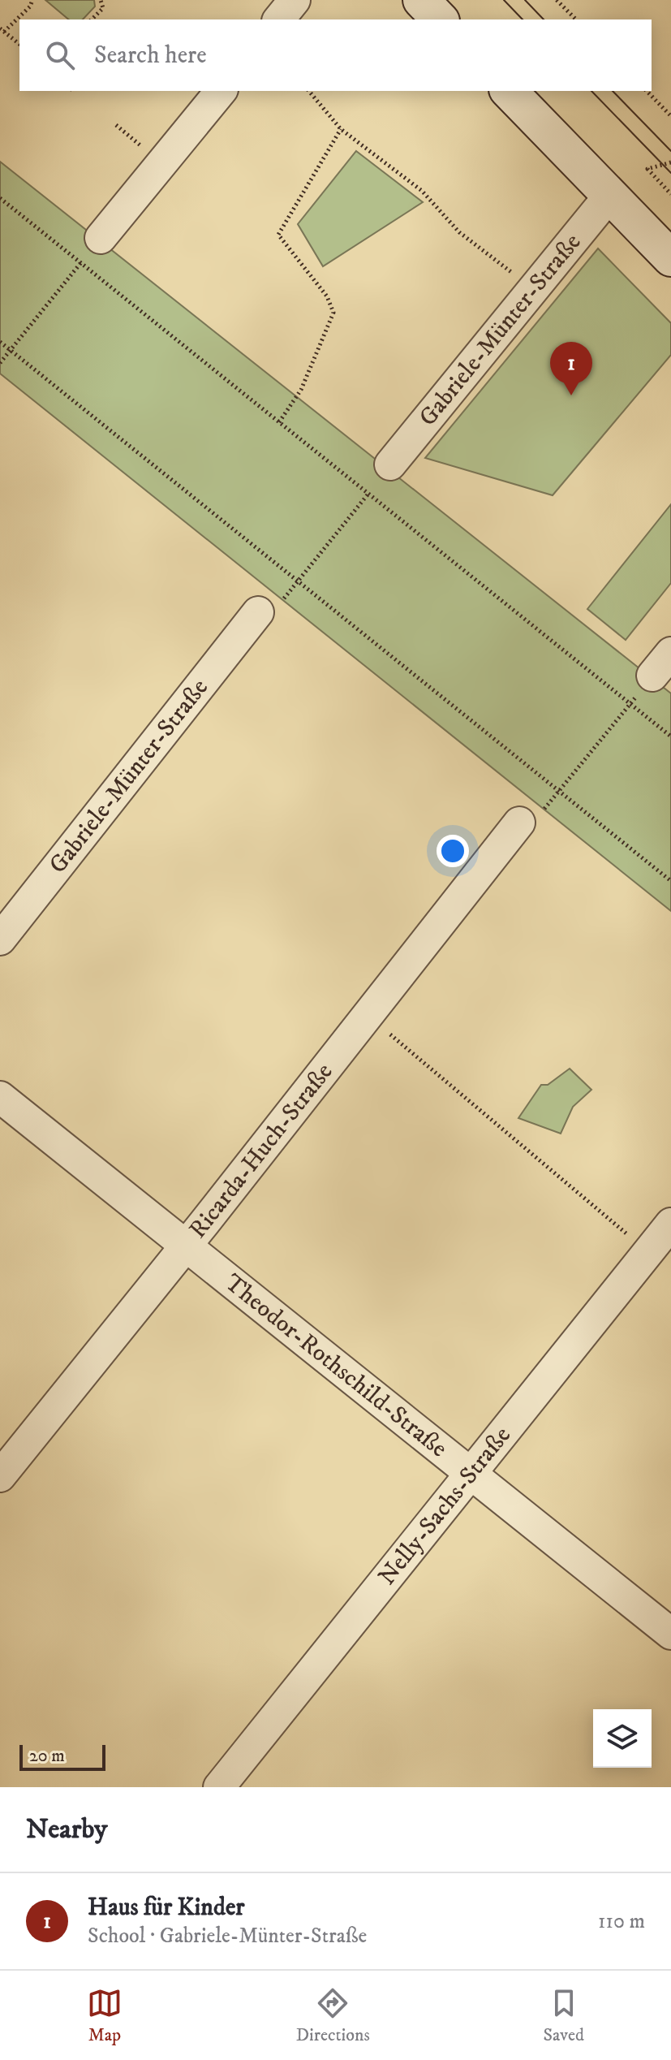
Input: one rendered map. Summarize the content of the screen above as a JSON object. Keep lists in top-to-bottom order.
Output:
{
  "streets": {
    "street": [
      "Gabriele-Münter-Straße",
      "Ricarda-Huch-Straße",
      "Theodor-Rothschild-Straße",
      "Nelly-Sachs-Straße"
    ]
  },
  "crossings": [
    ["Ricarda-Huch-Straße", "Theodor-Rothschild-Straße"],
    ["Theodor-Rothschild-Straße", "Nelly-Sachs-Straße"]
  ],
  "scale_bar": "20 m",
  "page": {
    "search": "Search here",
    "pins": "1",
    "scale": "20 m",
    "heading": "Nearby",
    "list": [
      {
        "mark": "1",
        "name": "Haus für Kinder",
        "note": "School · Gabriele-Münter-Straße",
        "value": "110 m"
      }
    ],
    "nav": ["Map", "Directions", "Saved"]
  }
}
